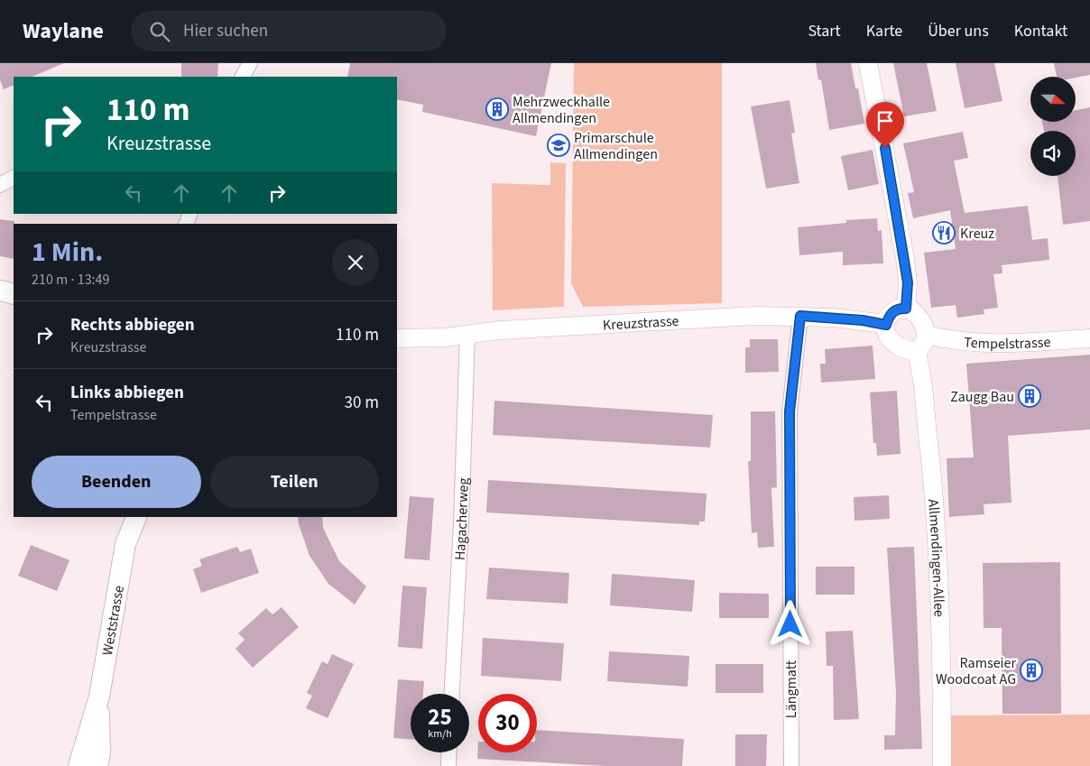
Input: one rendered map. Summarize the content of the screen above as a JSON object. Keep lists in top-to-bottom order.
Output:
{
  "streets": {
    "main road": ["Weststrasse"],
    "street": [
      "Kreuzstrasse",
      "Tempelstrasse",
      "Hagacherweg",
      "Allmendingen-Allee",
      "Längmatt"
    ]
  },
  "crossings": [
    ["Kreuzstrasse", "Tempelstrasse"],
    ["Kreuzstrasse", "Hagacherweg"],
    ["Kreuzstrasse", "Allmendingen-Allee"],
    ["Kreuzstrasse", "Längmatt"],
    ["Tempelstrasse", "Allmendingen-Allee"]
  ],
  "places": {
    "building": ["Mehrzweckhalle Allmendingen", "Zaugg Bau", "Ramseier Woodcoat AG"],
    "school or university": ["Primarschule Allmendingen"],
    "restaurant": ["Kreuz"]
  },
  "north": "right",
  "page": {
    "header": "Waylane",
    "search": "Hier suchen",
    "nav": [
      "Start",
      "Karte",
      "Über uns",
      "Kontakt"
    ],
    "turn": ["110 m", "Kreuzstrasse"],
    "heading": ["1 Min.", "210 m · 13:49"],
    "list": [
      {
        "name": "Rechts abbiegen",
        "note": "Kreuzstrasse",
        "value": "110 m"
      },
      {
        "name": "Links abbiegen",
        "note": "Tempelstrasse",
        "value": "30 m"
      }
    ],
    "buttons": ["Beenden", "Teilen"],
    "speed": "25 km/h",
    "limit": "30"
  }
}
